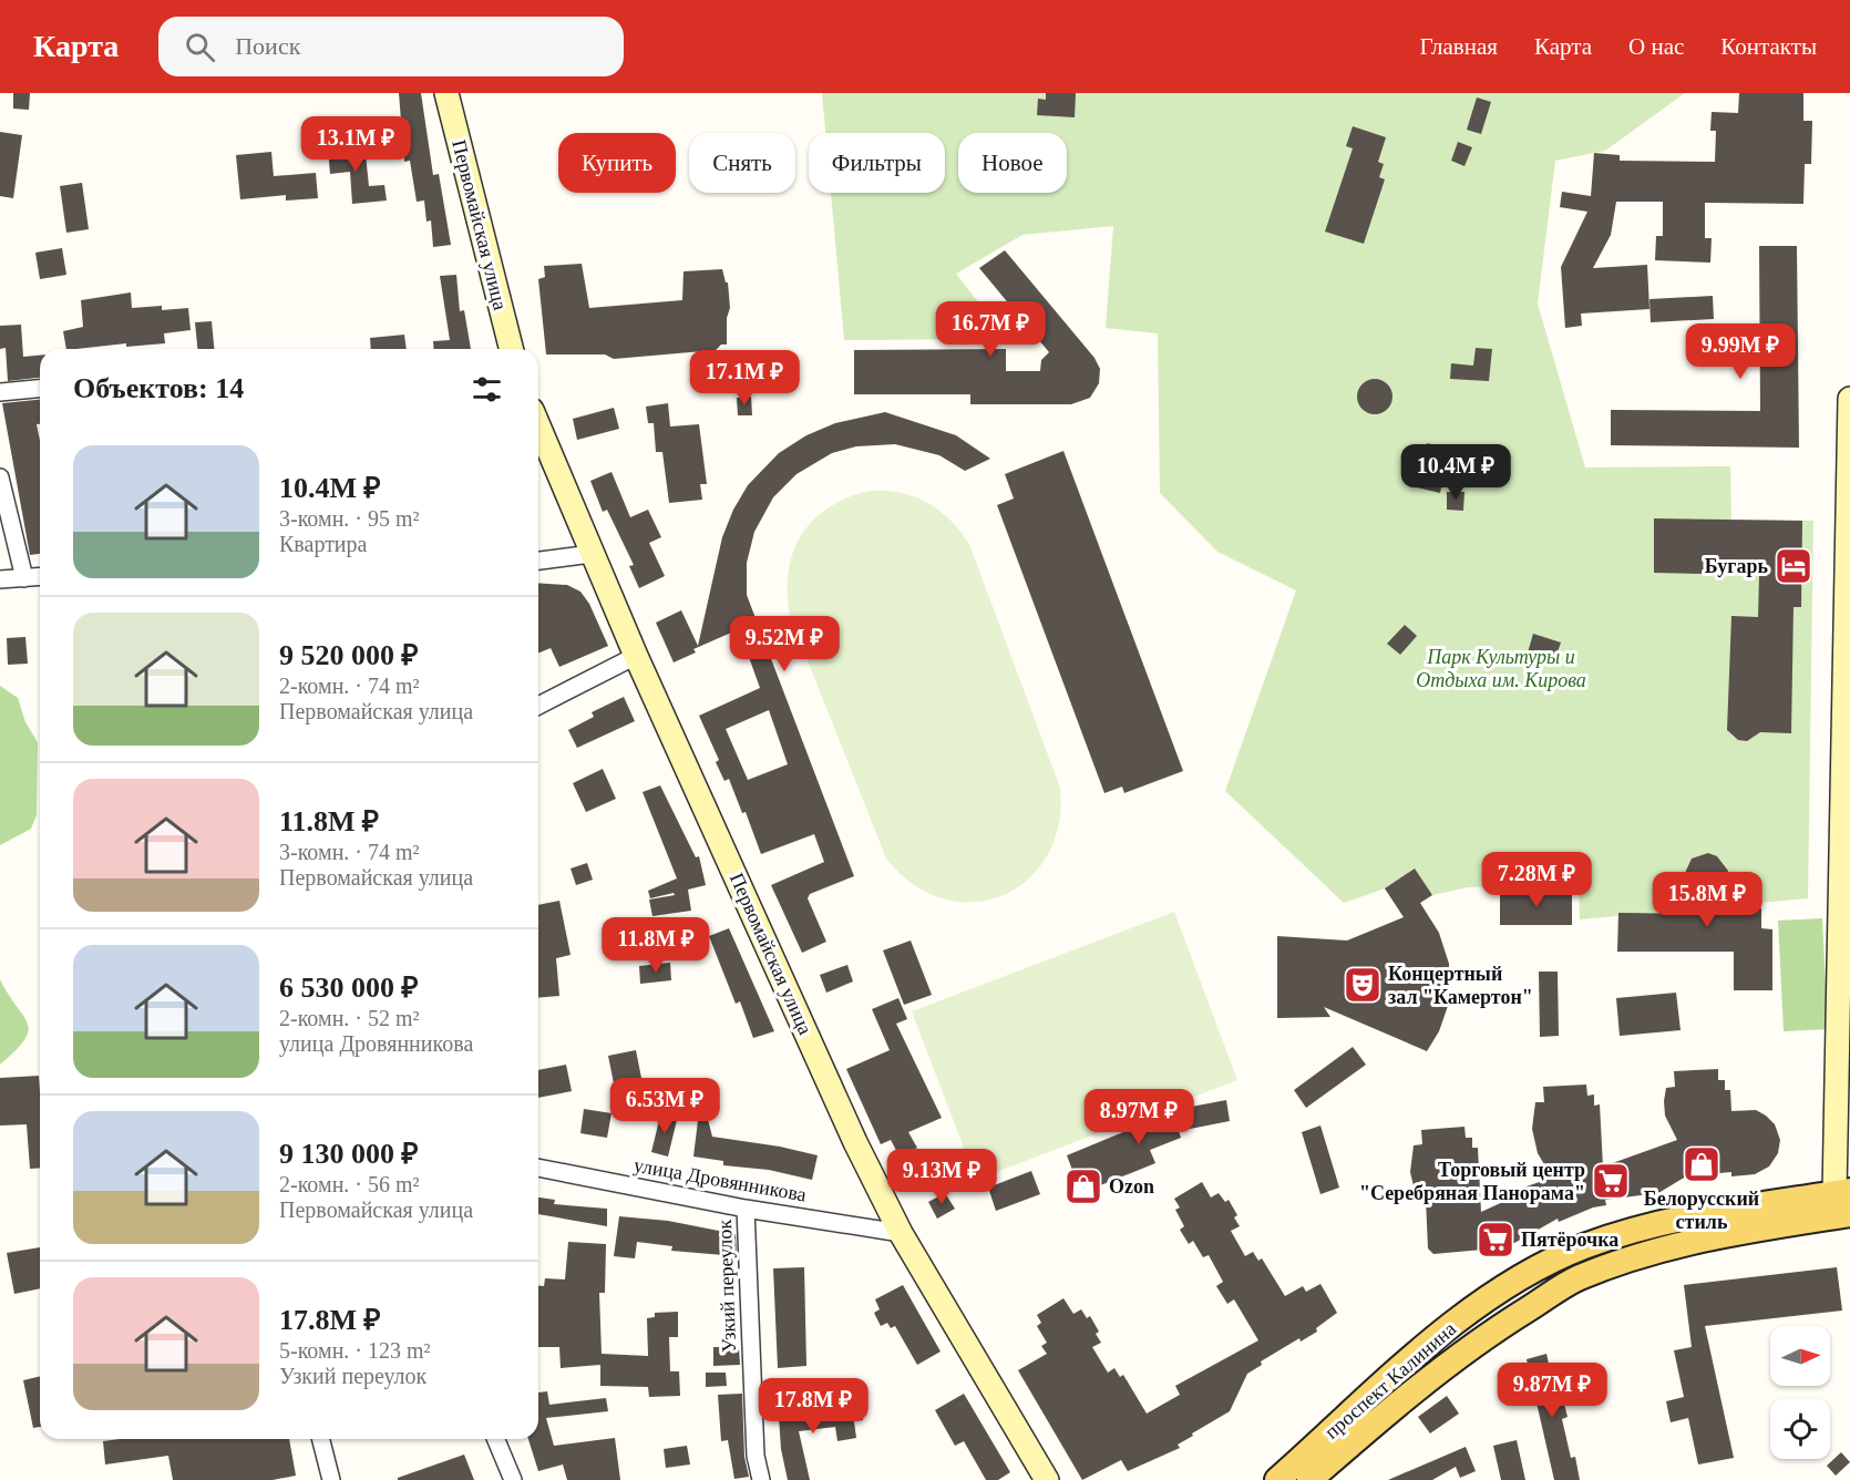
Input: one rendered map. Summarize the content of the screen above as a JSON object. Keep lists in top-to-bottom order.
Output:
{
  "streets": {
    "main road": ["проспект Калинина"],
    "street": ["Первомайская улица", "улица Дровянникова", "Узкий переулок"]
  },
  "crossings": [
    ["Первомайская улица", "улица Дровянникова"],
    ["улица Дровянникова", "Узкий переулок"]
  ],
  "parks": ["Парк Культуры и Отдыха им. Кирова"],
  "places": {
    "hotel": ["Бугарь"],
    "theatre": ["Концертный зал \"Камертон\""],
    "shop": ["Белорусский стиль", "Ozon"],
    "supermarket": ["Торговый центр \"Серебряная Панорама\"", "Пятёрочка"]
  },
  "north": "right",
  "page": {
    "header": "Карта",
    "search": "Поиск",
    "nav": [
      "Главная",
      "Карта",
      "О нас",
      "Контакты"
    ],
    "price": [
      "13.1M ₽",
      "16.7M ₽",
      "9.99M ₽",
      "17.1M ₽",
      "10.4M ₽",
      "9.52M ₽",
      "7.28M ₽",
      "15.8M ₽",
      "11.8M ₽",
      "6.53M ₽",
      "8.97M ₽",
      "9.13M ₽",
      "9.87M ₽",
      "17.8M ₽"
    ],
    "chip": [
      "Купить",
      "Снять",
      "Фильтры",
      "Новое"
    ],
    "heading": "Объектов: 14",
    "list": [
      {
        "name": "10.4M ₽",
        "note": "3-комн. · 95 m² · Квартира"
      },
      {
        "name": "9 520 000 ₽",
        "note": "2-комн. · 74 m² · Первомайская улица"
      },
      {
        "name": "11.8M ₽",
        "note": "3-комн. · 74 m² · Первомайская улица"
      },
      {
        "name": "6 530 000 ₽",
        "note": "2-комн. · 52 m² · улица Дровянникова"
      },
      {
        "name": "9 130 000 ₽",
        "note": "2-комн. · 56 m² · Первомайская улица"
      },
      {
        "name": "17.8M ₽",
        "note": "5-комн. · 123 m² · Узкий переулок"
      }
    ]
  }
}
